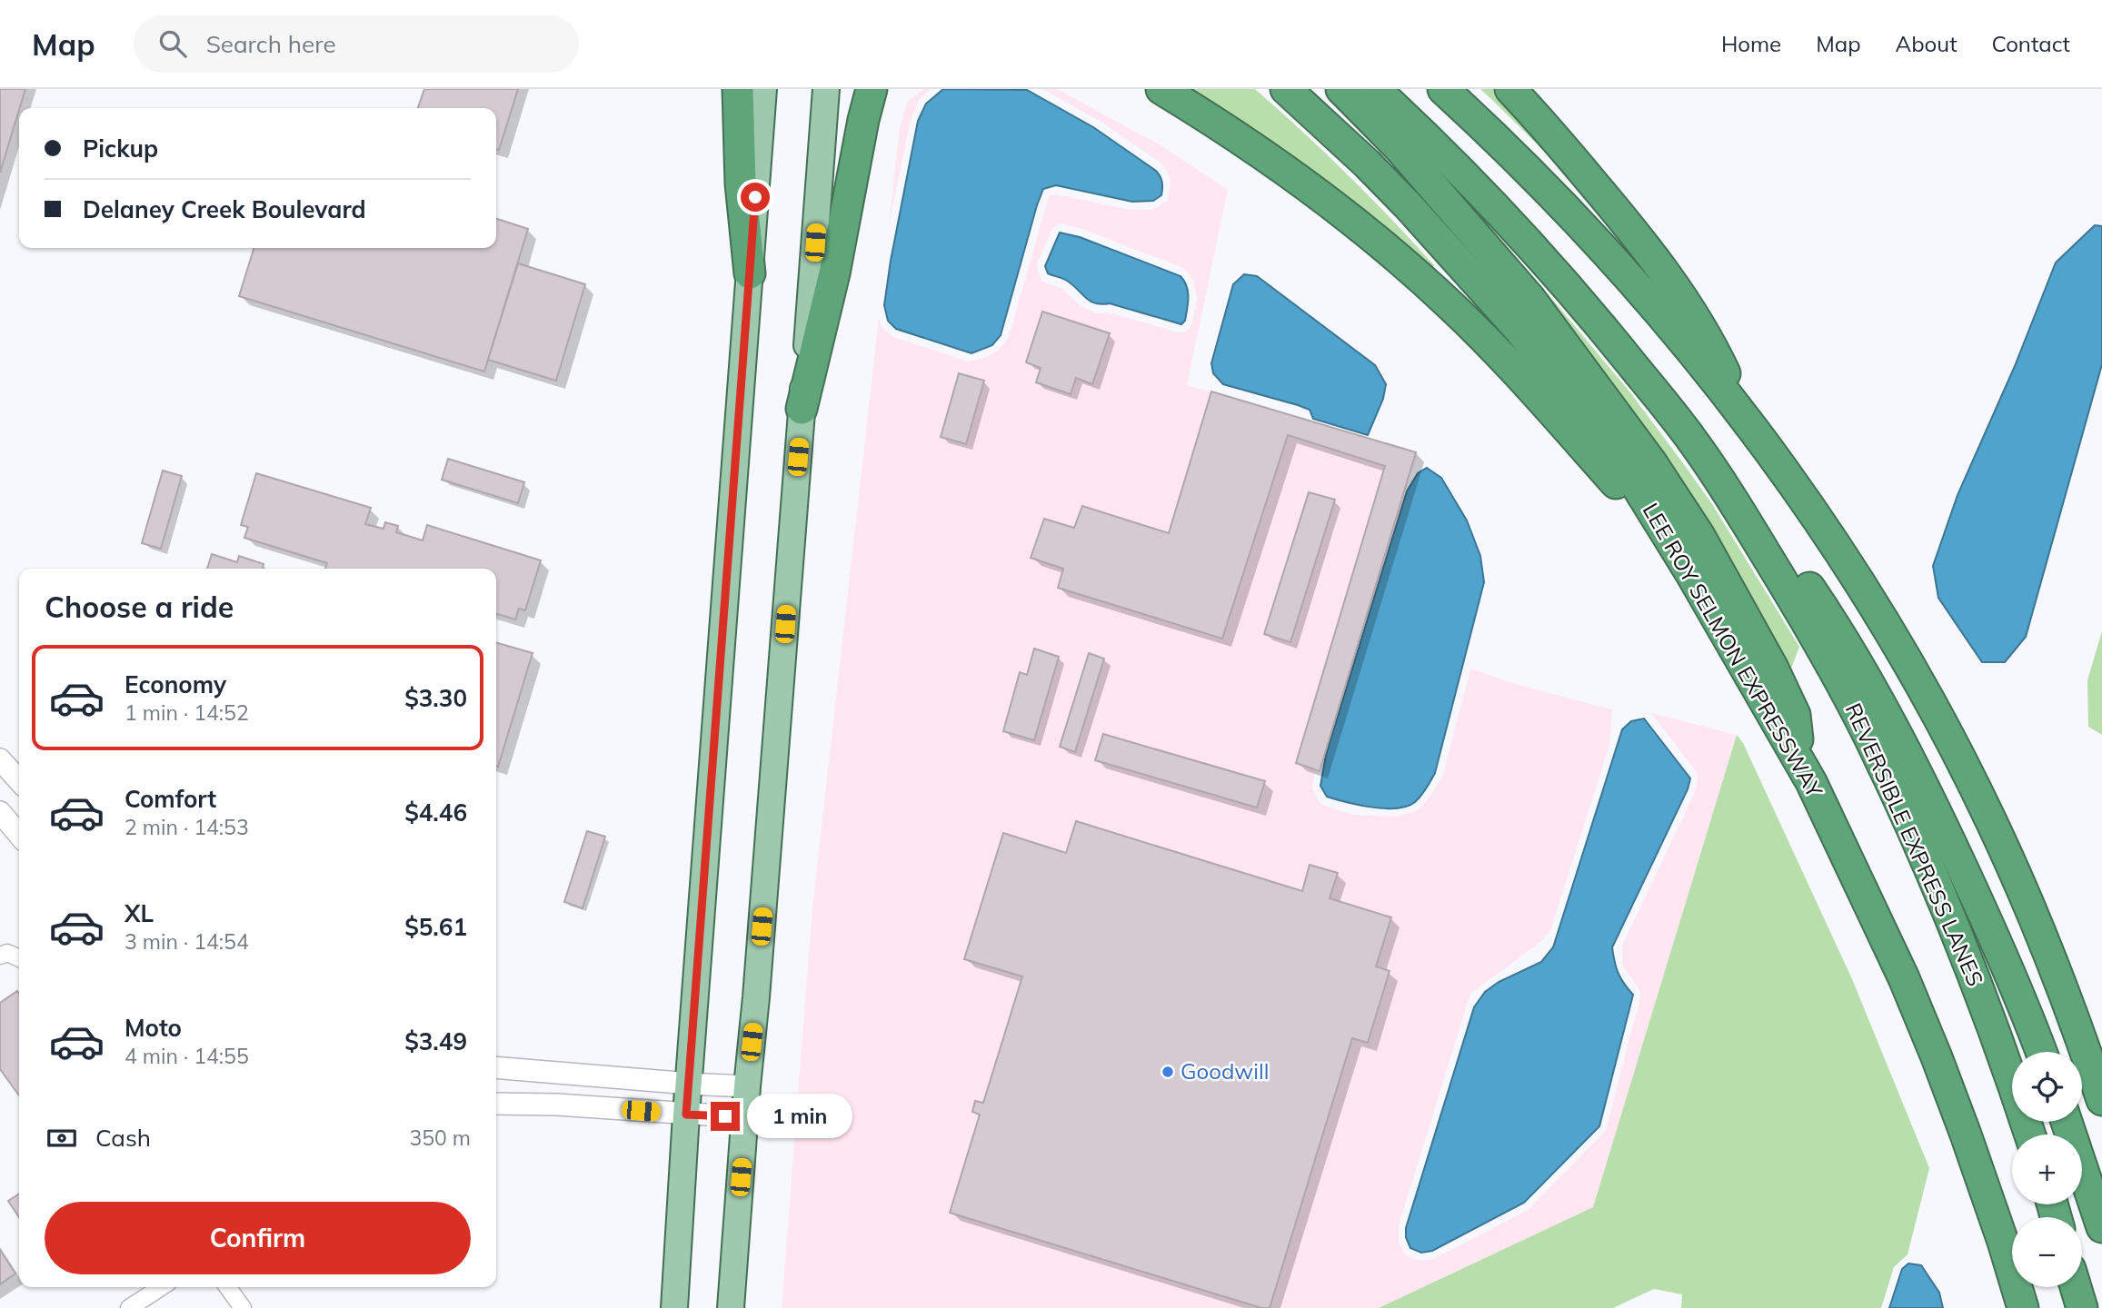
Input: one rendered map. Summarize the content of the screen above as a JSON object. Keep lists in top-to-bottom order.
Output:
{
  "streets": {
    "highway": ["LEE ROY SELMON EXPRESSWAY", "REVERSIBLE EXPRESS LANES"]
  },
  "places": ["Goodwill"],
  "page": {
    "header": "Map",
    "search": "Search here",
    "nav": [
      "Home",
      "Map",
      "About",
      "Contact"
    ],
    "banner": ["Pickup", "Delaney Creek Boulevard"],
    "heading": "Choose a ride",
    "list": [
      {
        "name": "Economy",
        "note": "1 min · 14:52",
        "value": "$3.30"
      },
      {
        "name": "Comfort",
        "note": "2 min · 14:53",
        "value": "$4.46"
      },
      {
        "name": "XL",
        "note": "3 min · 14:54",
        "value": "$5.61"
      },
      {
        "name": "Moto",
        "note": "4 min · 14:55",
        "value": "$3.49"
      }
    ],
    "map_buttons": ["+", "−"],
    "bubble": "1 min",
    "pay": ["Cash", "350 m"],
    "buttons": "Confirm"
  }
}
